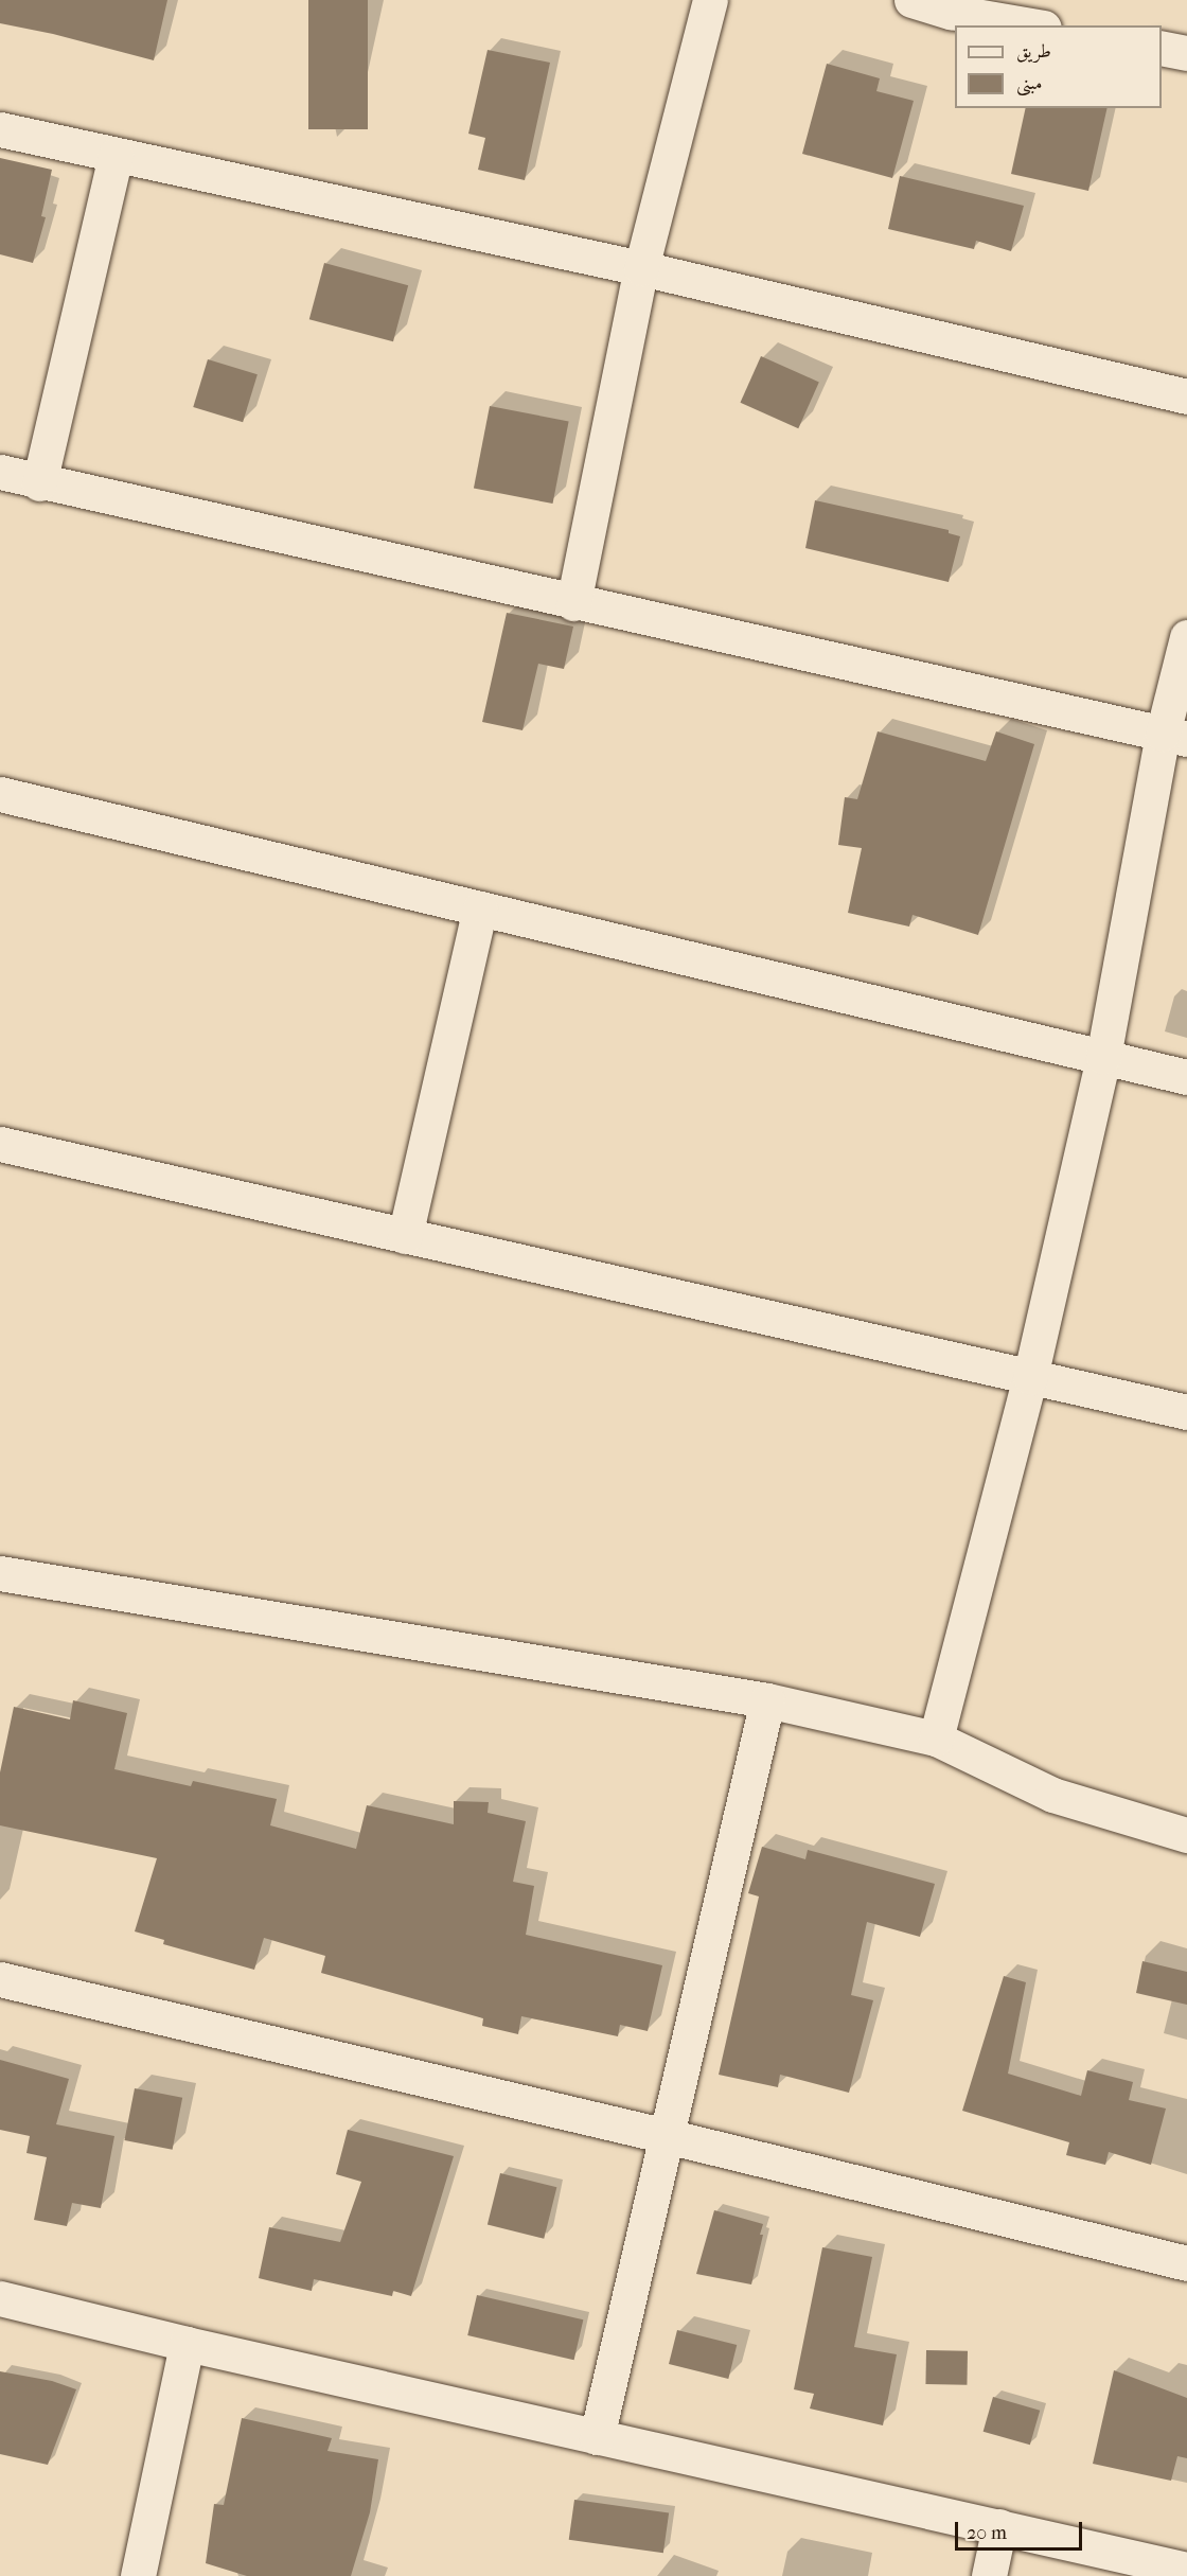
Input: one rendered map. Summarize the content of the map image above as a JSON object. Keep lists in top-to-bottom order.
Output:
{
  "legend": ["طريق", "مبنى"],
  "scale_bar": "20 m"
}
